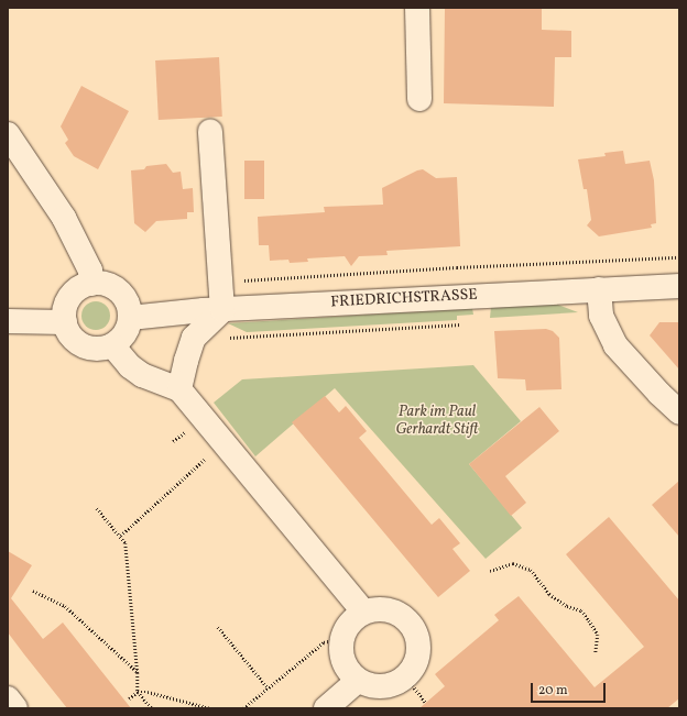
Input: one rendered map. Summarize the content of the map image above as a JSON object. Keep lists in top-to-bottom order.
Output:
{
  "streets": {
    "street": ["FRIEDRICHSTRASSE"]
  },
  "parks": ["Park im Paul Gerhardt Stift"],
  "scale_bar": "20 m"
}
